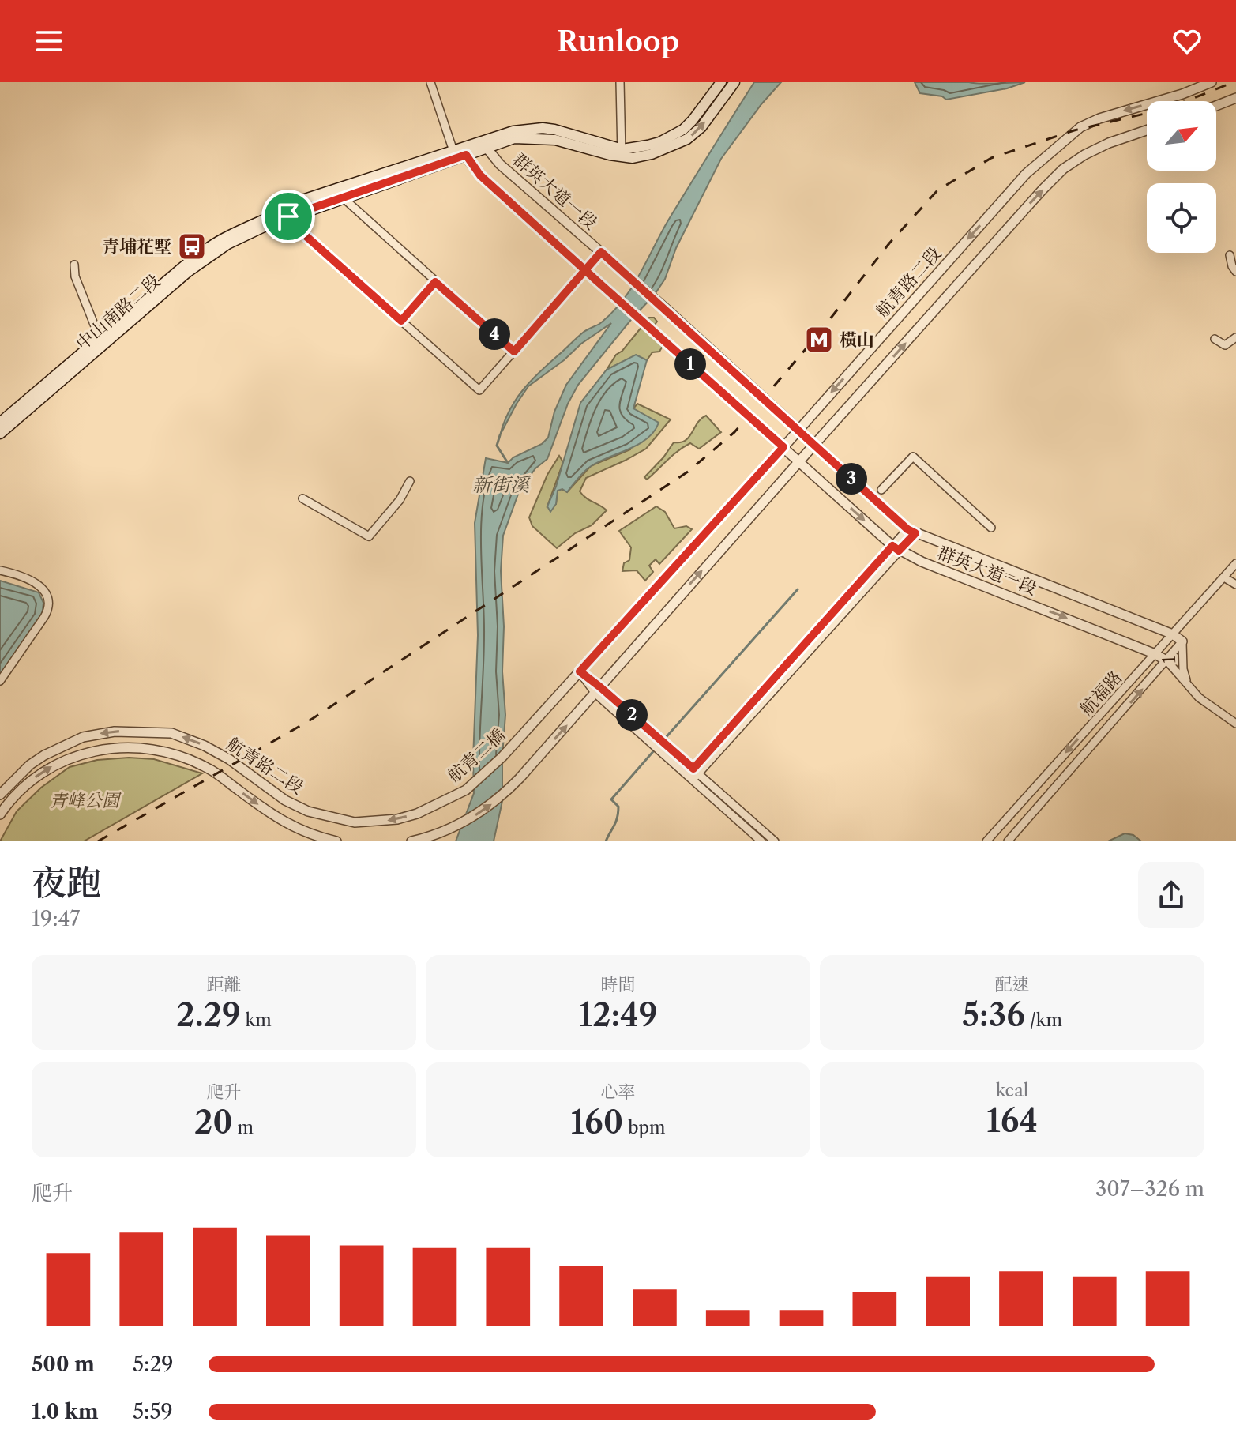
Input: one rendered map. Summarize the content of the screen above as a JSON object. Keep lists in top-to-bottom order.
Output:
{
  "streets": {
    "main road": ["中山南路二段"],
    "street": [
      "群英大道一段",
      "航青路二段",
      "1",
      "航福路",
      "航青二橋"
    ]
  },
  "crossings": [
    ["群英大道一段", "航青路二段"],
    ["群英大道一段", "中山南路二段"],
    ["群英大道一段", "1"],
    ["群英大道一段", "航福路"],
    ["航青路二段", "航青二橋"],
    ["1", "航福路"]
  ],
  "water": ["新街溪"],
  "parks": ["青峰公園"],
  "places": {
    "bus stop": ["青埔花墅"],
    "metro station": ["橫山"]
  },
  "north": "top right",
  "page": {
    "header": "Runloop",
    "pins": [
      "4",
      "1",
      "3",
      "2"
    ],
    "heading": ["夜跑", "19:47"],
    "stats": [
      ["距離", "2.29 km"],
      ["時間", "12:49"],
      ["配速", "5:36 /km"],
      ["爬升", "20 m"],
      ["心率", "160 bpm"],
      ["kcal", "164"]
    ],
    "chart": ["爬升", "307–326 m"],
    "list": [
      {
        "name": "500 m",
        "note": "5:29"
      },
      {
        "name": "1.0 km",
        "note": "5:59"
      }
    ]
  }
}
